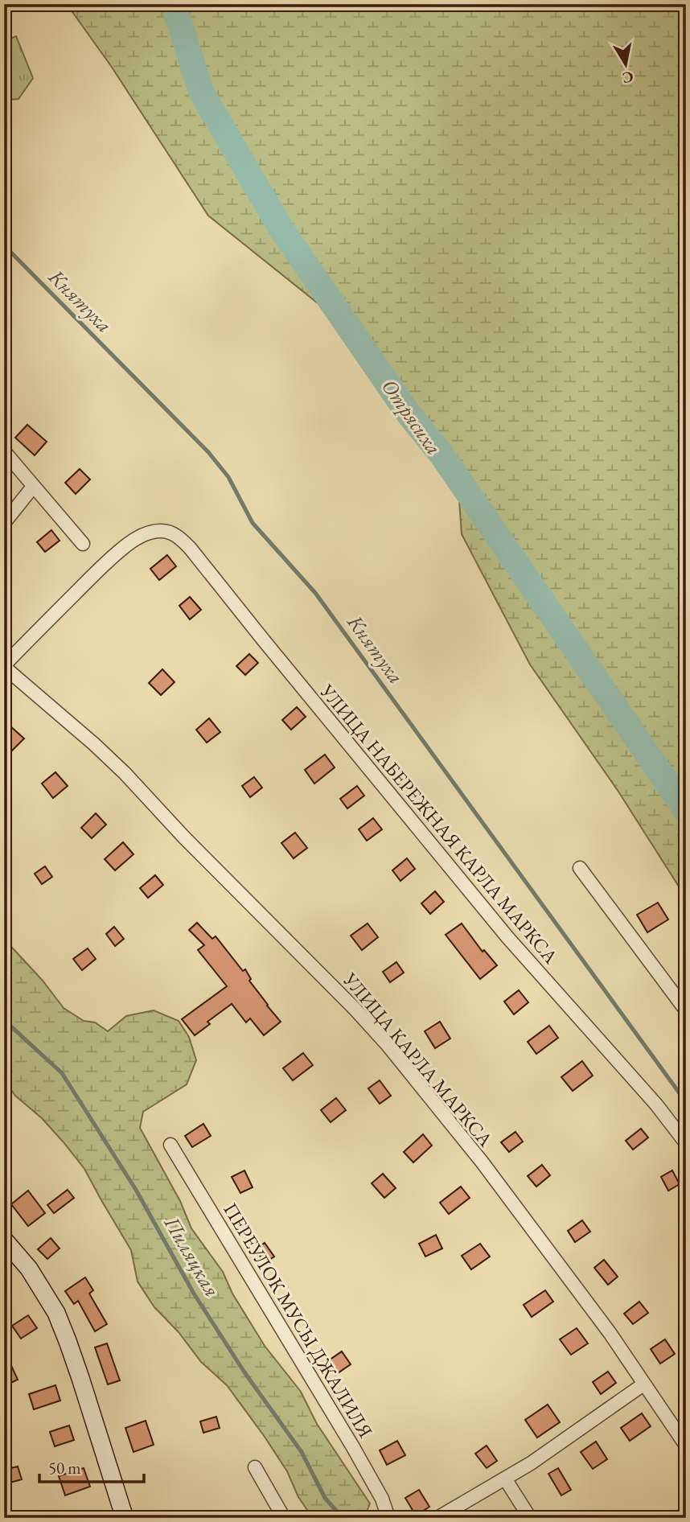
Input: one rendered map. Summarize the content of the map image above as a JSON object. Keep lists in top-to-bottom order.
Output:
{
  "streets": {
    "street": ["УЛИЦА НАБЕРЕЖНАЯ КАРЛА МАРКСА", "УЛИЦА КАРЛА МАРКСА", "ПЕРЕУЛОК МУСЫ ДЖАЛИЛЯ"]
  },
  "crossings": [
    ["УЛИЦА НАБЕРЕЖНАЯ КАРЛА МАРКСА", "УЛИЦА КАРЛА МАРКСА"]
  ],
  "water": ["Княтуха", "Отрясиха", "Пиляцкая"],
  "scale_bar": "50 m",
  "north": "bottom"
}
